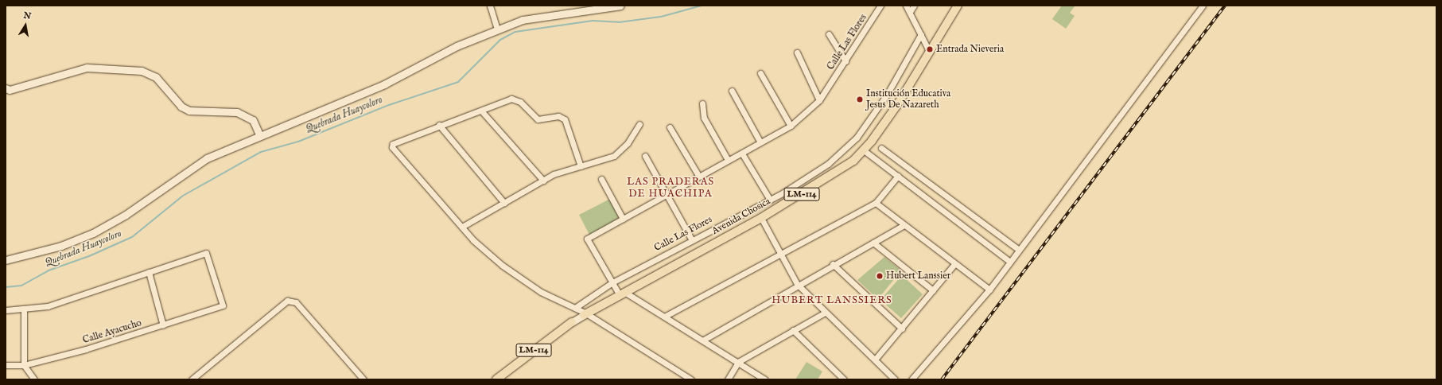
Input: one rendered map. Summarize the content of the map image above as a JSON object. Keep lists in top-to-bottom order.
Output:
{
  "streets": {
    "main road": ["LM-114", "Avenida Chosica"],
    "street": ["Calle Las Flores", "Calle Ayacucho"]
  },
  "districts": ["LAS PRADERAS DE HUACHIPA", "HUBERT LANSSIERS"],
  "water": ["Quebrada Huaycoloro"],
  "places": ["Entrada Nieveria", "Institución Educativa Jesus De Nazareth", "Hubert Lanssier"],
  "north": "top"
}
